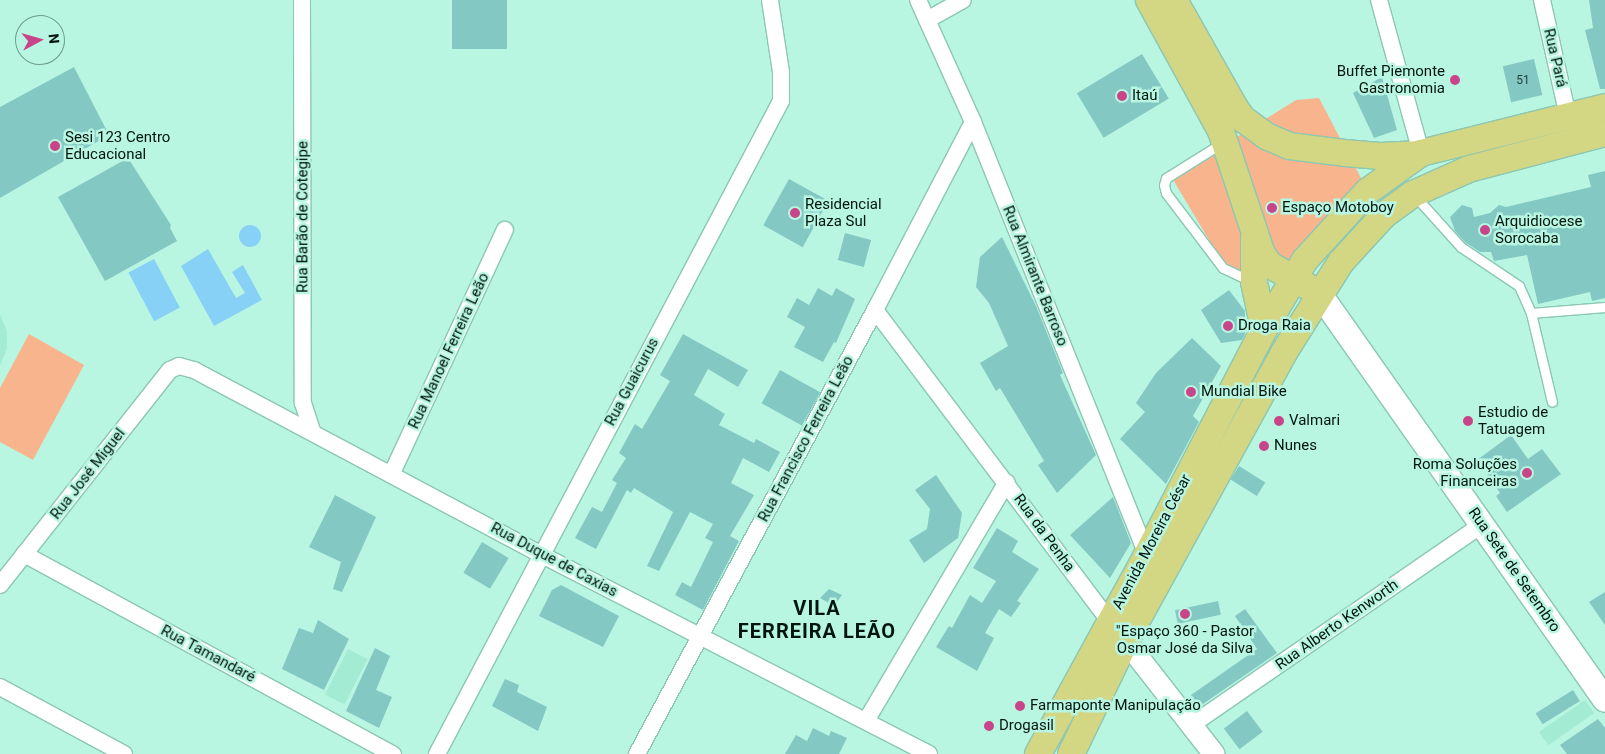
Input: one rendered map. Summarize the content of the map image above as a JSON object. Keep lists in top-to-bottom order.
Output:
{
  "streets": {
    "main road": ["Avenida Moreira César", "Rua Sete de Setembro"],
    "street": [
      "Rua Pará",
      "Rua Barão de Cotegipe",
      "Rua Almirante Barroso",
      "Rua Manoel Ferreira Leão",
      "Rua Guaicurus",
      "Rua Francisco Ferreira Leão",
      "Rua José Miguel",
      "Rua da Penha",
      "Rua Duque de Caxias",
      "Rua Alberto Kenworth",
      "Rua Tamandaré"
    ]
  },
  "crossings": [
    ["Rua Barão de Cotegipe", "Rua Duque de Caxias"],
    ["Rua Almirante Barroso", "Rua Francisco Ferreira Leão"],
    ["Rua Almirante Barroso", "Avenida Moreira César"],
    ["Rua Manoel Ferreira Leão", "Rua Duque de Caxias"],
    ["Rua Guaicurus", "Rua Duque de Caxias"],
    ["Rua Francisco Ferreira Leão", "Rua da Penha"],
    ["Rua Francisco Ferreira Leão", "Rua Duque de Caxias"],
    ["Rua José Miguel", "Rua Duque de Caxias"],
    ["Rua José Miguel", "Rua Tamandaré"],
    ["Rua da Penha", "Avenida Moreira César"],
    ["Rua da Penha", "Rua Alberto Kenworth"],
    ["Avenida Moreira César", "Rua Sete de Setembro"],
    ["Rua Sete de Setembro", "Rua Alberto Kenworth"]
  ],
  "districts": ["VILA FERREIRA LEÃO"],
  "places": [
    "Buffet Piemonte Gastronomia",
    "Itaú",
    "Sesi 123 Centro Educacional",
    "Espaço Motoboy",
    "Residencial Plaza Sul",
    "Arquidiocese Sorocaba",
    "Droga Raia",
    "Mundial Bike",
    "Valmari",
    "Estudio de Tatuagem",
    "Nunes",
    "Roma Soluções Financeiras",
    "\"Espaço 360 - Pastor Osmar José da Silva",
    "Farmaponte Manipulação",
    "Drogasil"
  ],
  "house_numbers": ["51"],
  "north": "right"
}
